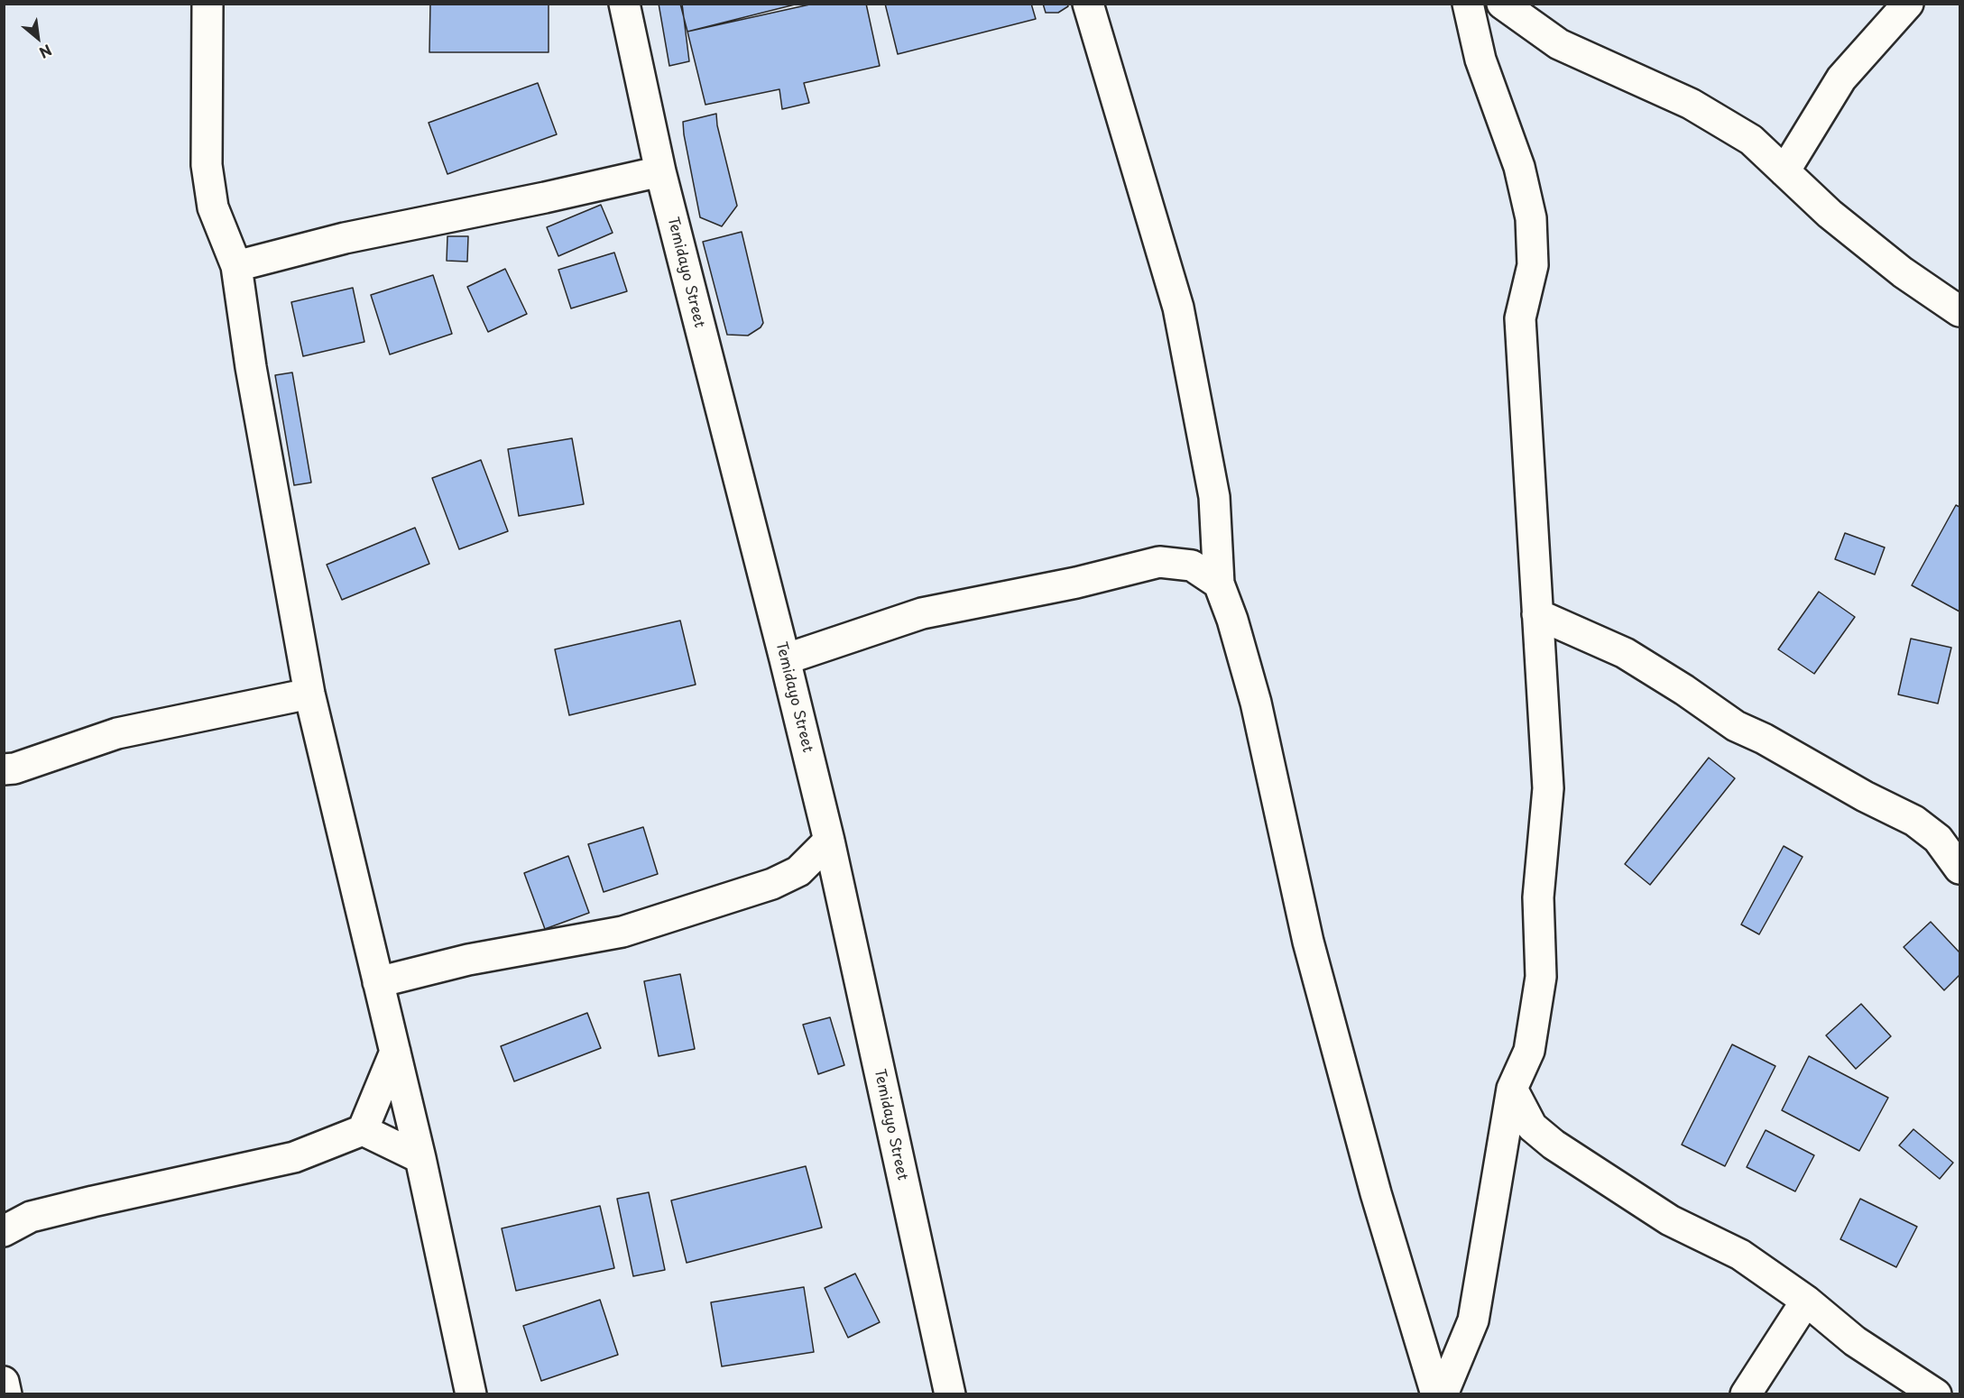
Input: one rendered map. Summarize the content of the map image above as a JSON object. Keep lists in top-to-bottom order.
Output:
{
  "streets": {
    "street": ["Temidayo Street"]
  },
  "north": "bottom right"
}
